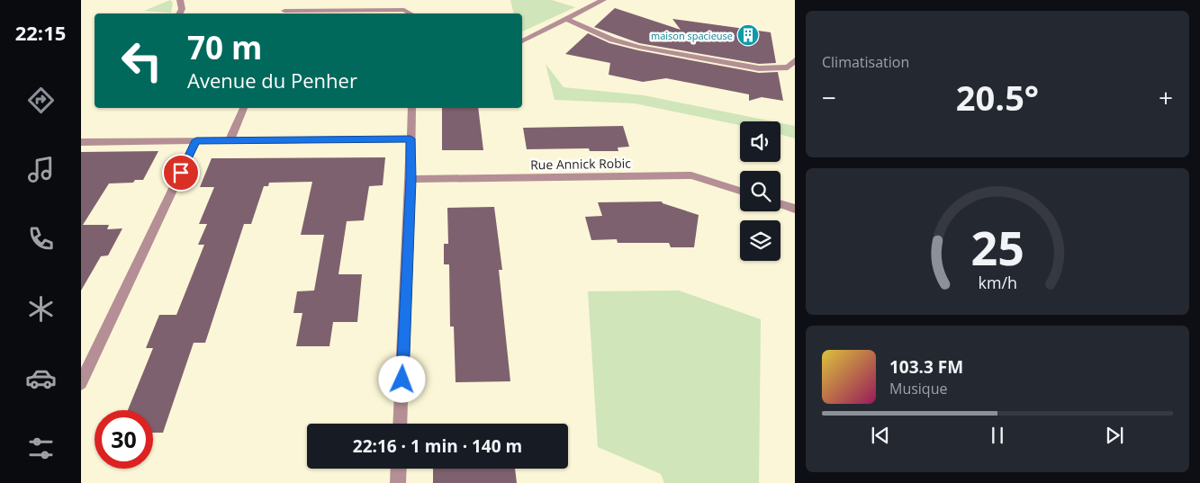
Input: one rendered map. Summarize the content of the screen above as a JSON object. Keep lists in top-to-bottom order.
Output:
{
  "streets": {
    "street": ["Rue Annick Robic"]
  },
  "places": {
    "building": ["maison spacieuse"]
  },
  "page": {
    "tabs": "22:15",
    "tile": "Climatisation",
    "turn": ["70 m", "Avenue du Penher"],
    "heat": ["−", "20.5°", "+"],
    "song": ["103.3 FM", "Musique"],
    "limit": "30",
    "trip": "22:16 · 1 min · 140 m",
    "gauge": ["25", "km/h"]
  }
}
